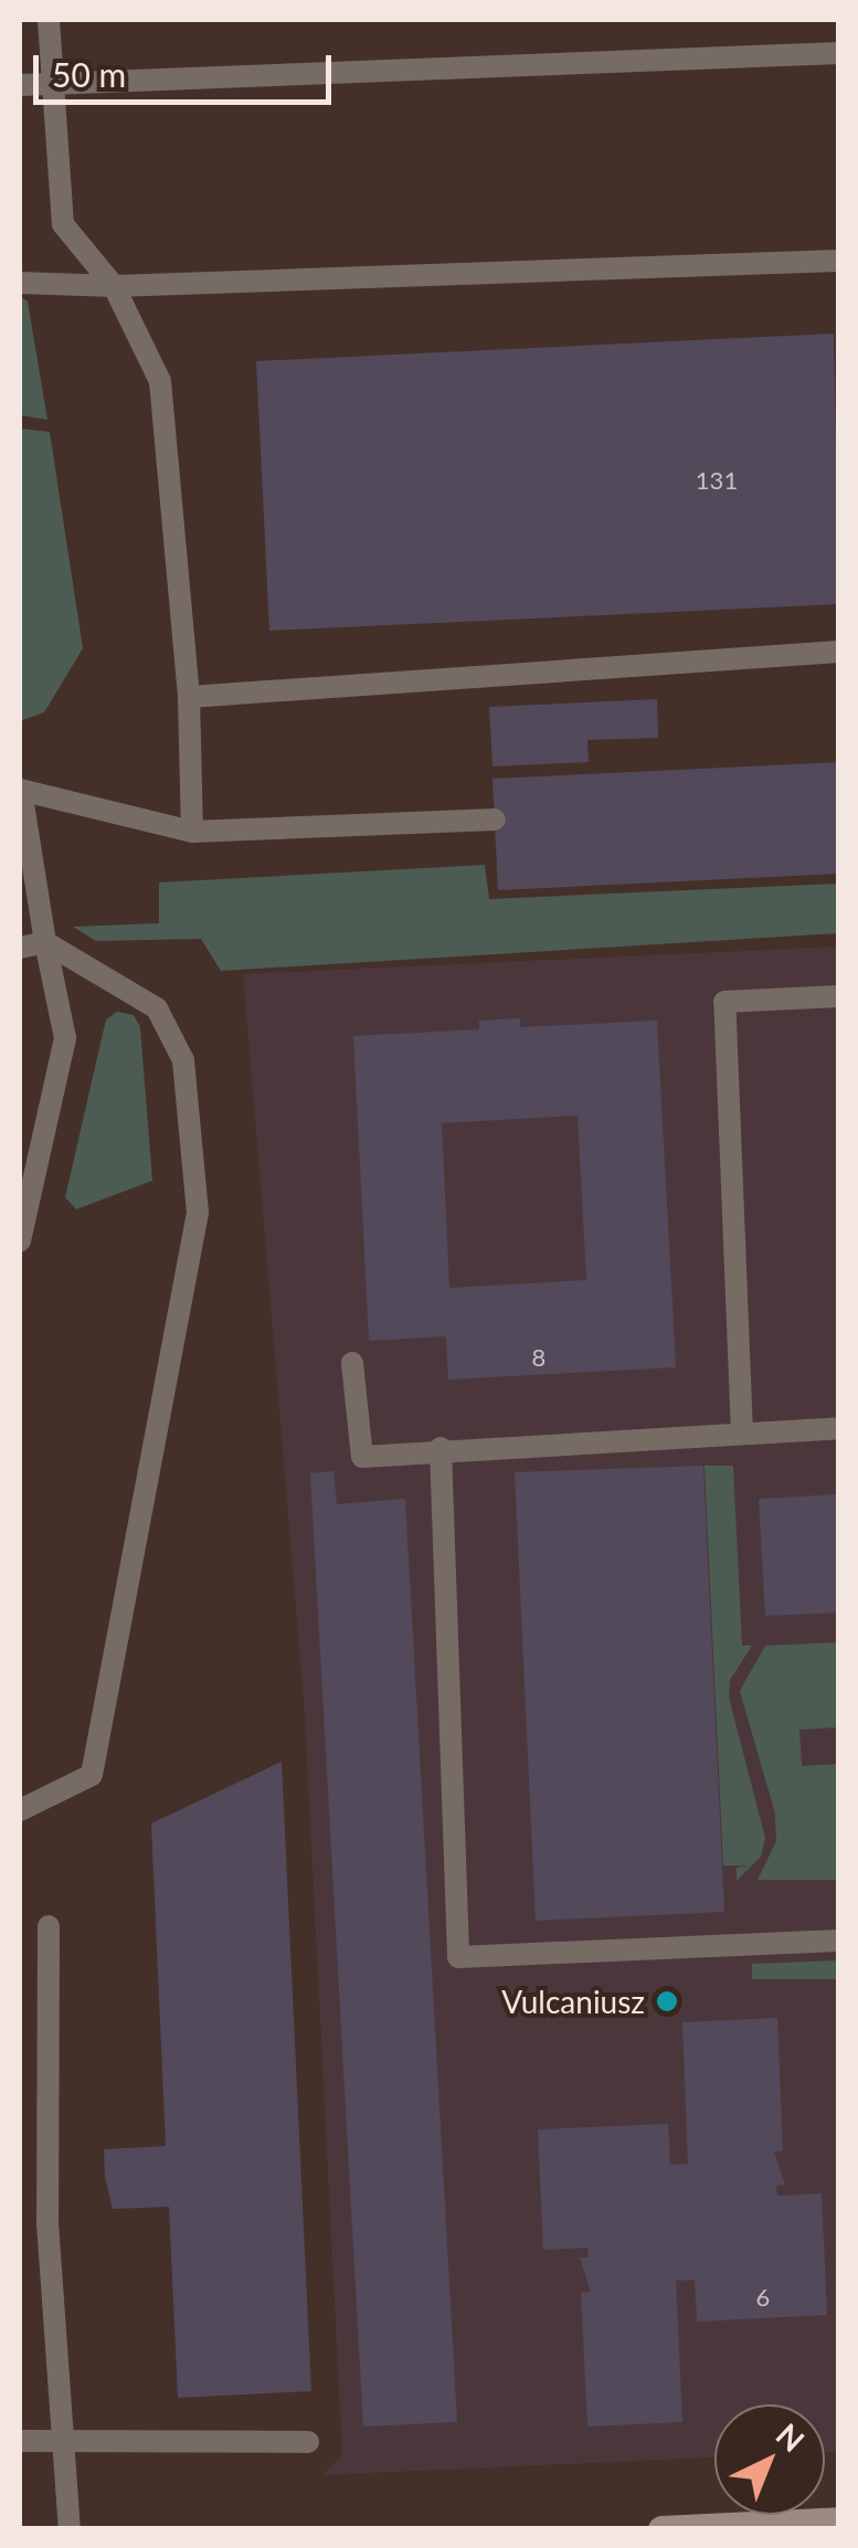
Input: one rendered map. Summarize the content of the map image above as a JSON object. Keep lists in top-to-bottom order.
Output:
{
  "places": ["Vulcaniusz"],
  "house_numbers": ["131", "8", "6"],
  "scale_bar": "50 m",
  "north": "top right"
}
